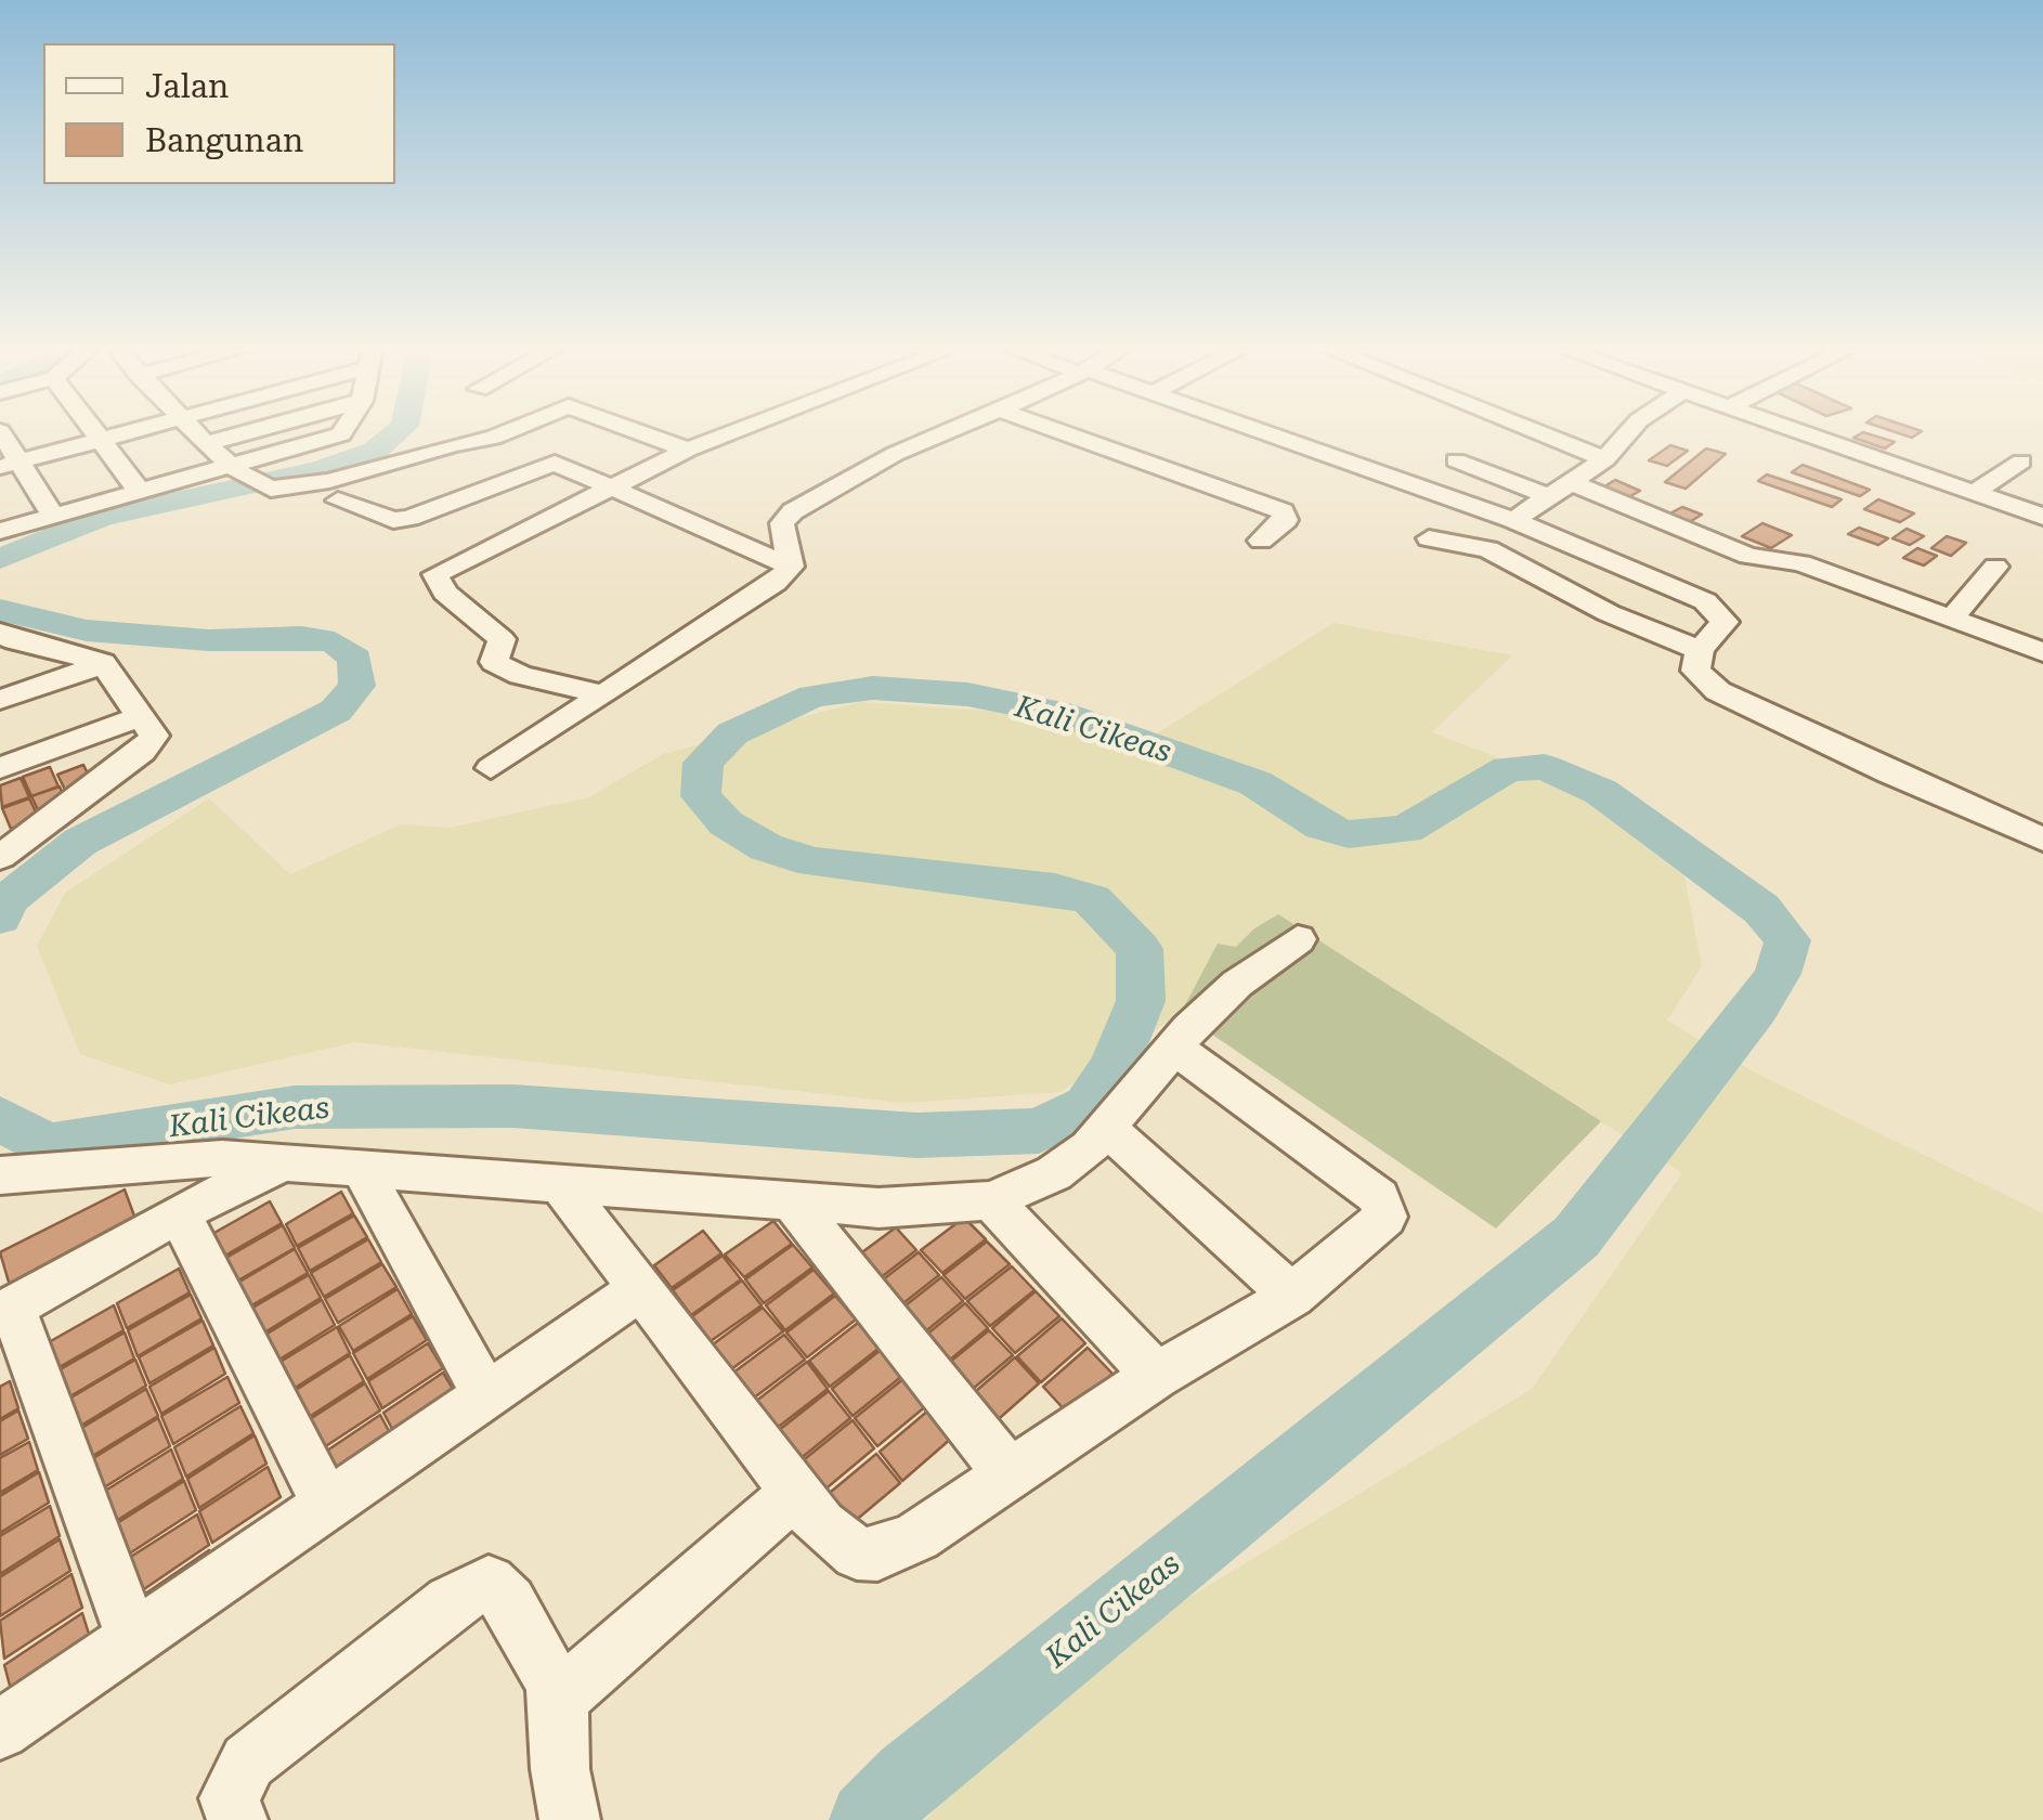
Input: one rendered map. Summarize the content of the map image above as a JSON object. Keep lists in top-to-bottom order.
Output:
{
  "water": ["Kali Cikeas"],
  "legend": ["Jalan", "Bangunan"]
}
